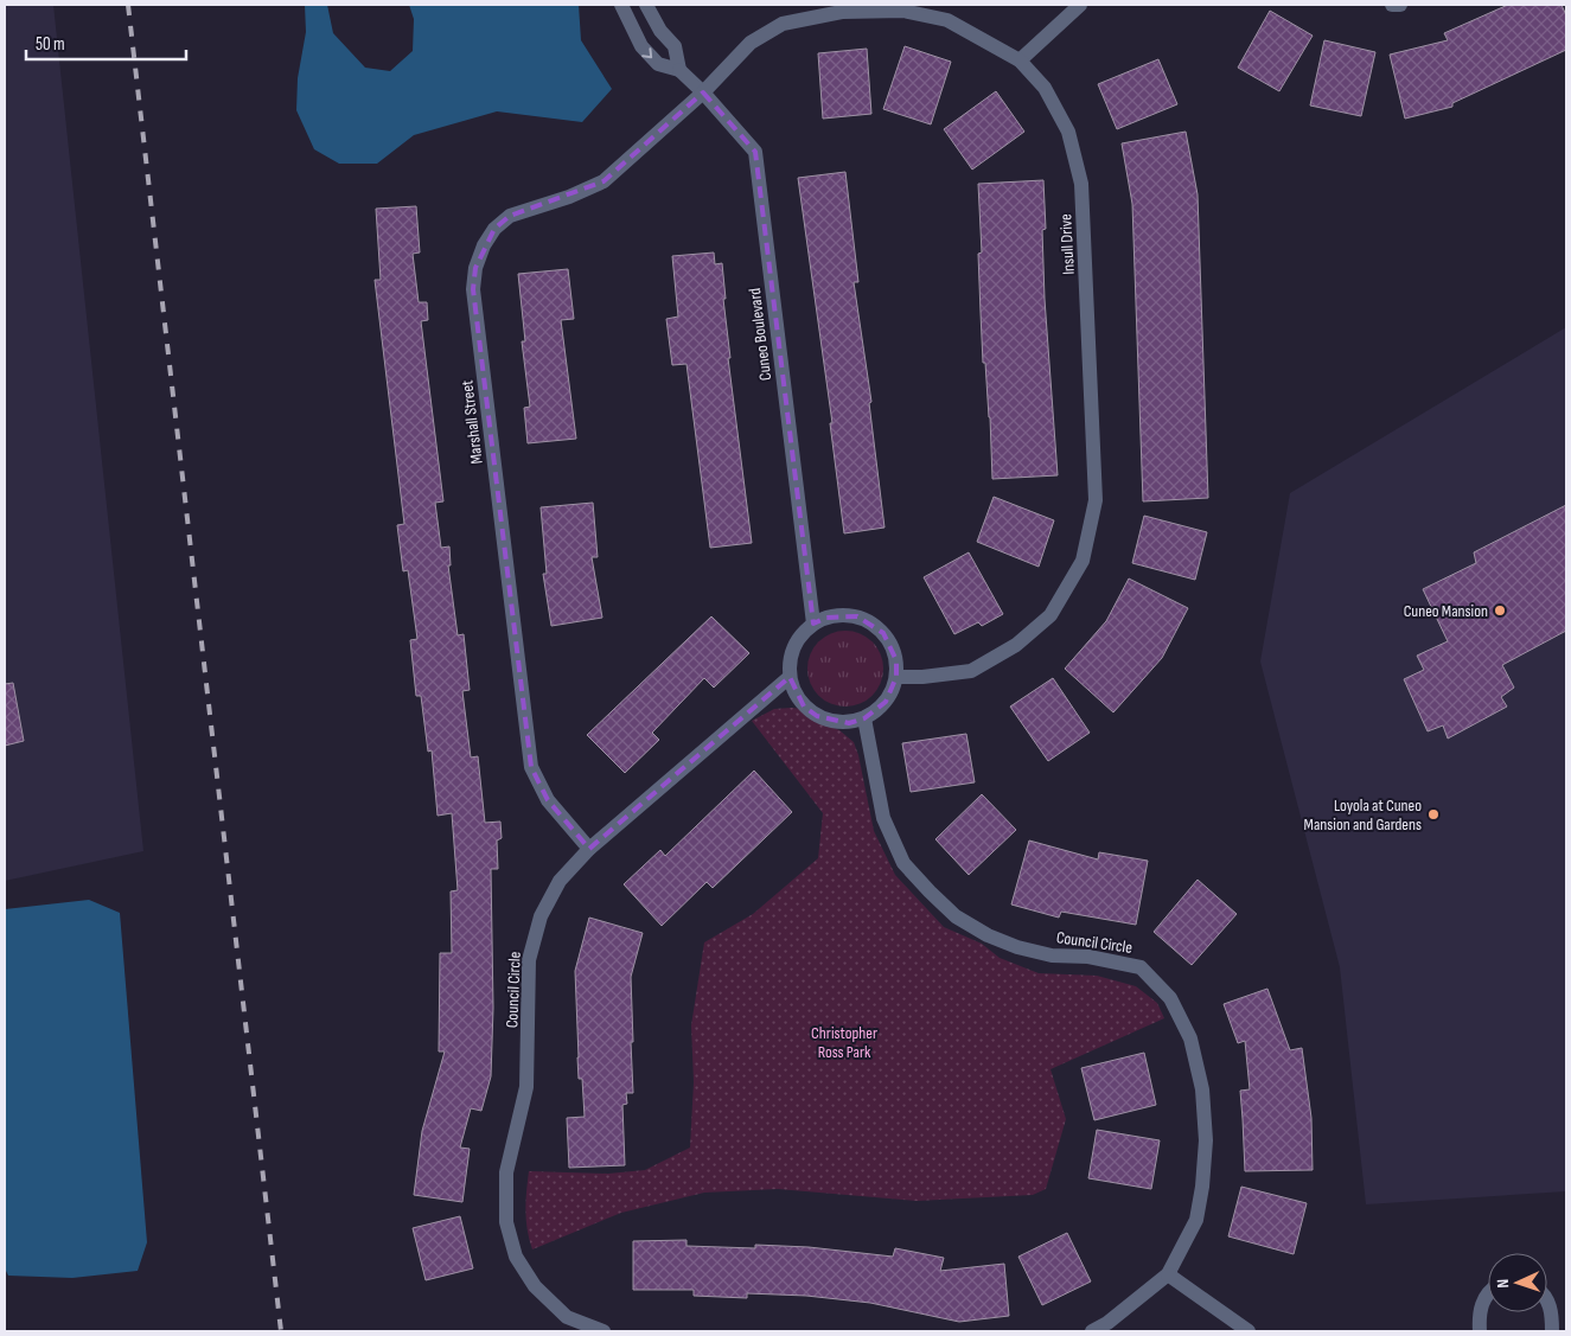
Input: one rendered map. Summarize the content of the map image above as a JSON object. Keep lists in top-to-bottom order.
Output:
{
  "streets": {
    "street": [
      "Insull Drive",
      "Cuneo Boulevard",
      "Marshall Street",
      "Council Circle"
    ]
  },
  "crossings": [
    ["Insull Drive", "Cuneo Boulevard"],
    ["Insull Drive", "Marshall Street"],
    ["Insull Drive", "Council Circle"],
    ["Cuneo Boulevard", "Marshall Street"],
    ["Cuneo Boulevard", "Council Circle"],
    ["Marshall Street", "Council Circle"]
  ],
  "parks": ["Christopher Ross Park"],
  "places": ["Cuneo Mansion", "Loyola at Cuneo Mansion and Gardens"],
  "scale_bar": "50 m",
  "north": "left"
}
